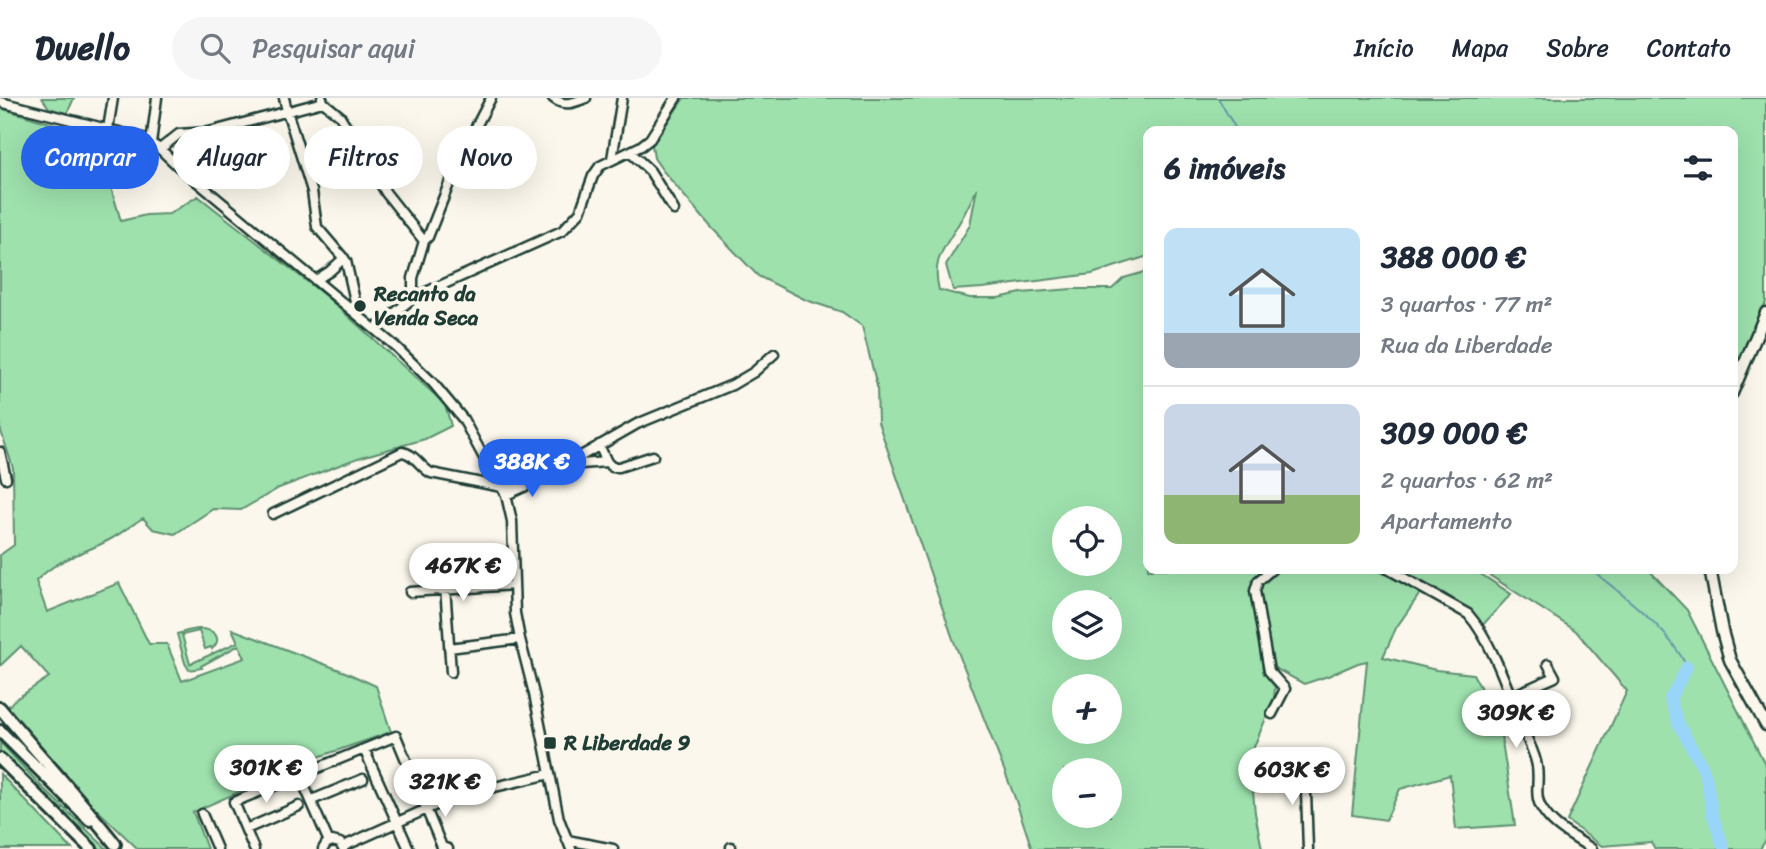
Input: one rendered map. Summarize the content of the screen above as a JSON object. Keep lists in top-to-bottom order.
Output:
{
  "places": {
    "other": ["Recanto da Venda Seca"],
    "transit": ["R Liberdade 9"]
  },
  "page": {
    "header": "Dwello",
    "search": "Pesquisar aqui",
    "nav": [
      "Início",
      "Mapa",
      "Sobre",
      "Contato"
    ],
    "chip": [
      "Comprar",
      "Alugar",
      "Filtros",
      "Novo"
    ],
    "heading": "6 imóveis",
    "list": [
      {
        "name": "388 000 €",
        "note": "3 quartos · 77 m² · Rua da Liberdade"
      },
      {
        "name": "309 000 €",
        "note": "2 quartos · 62 m² · Apartamento"
      }
    ],
    "price": [
      "388K €",
      "467K €",
      "309K €",
      "301K €",
      "603K €",
      "321K €"
    ],
    "map_buttons": ["+", "−"]
  }
}
